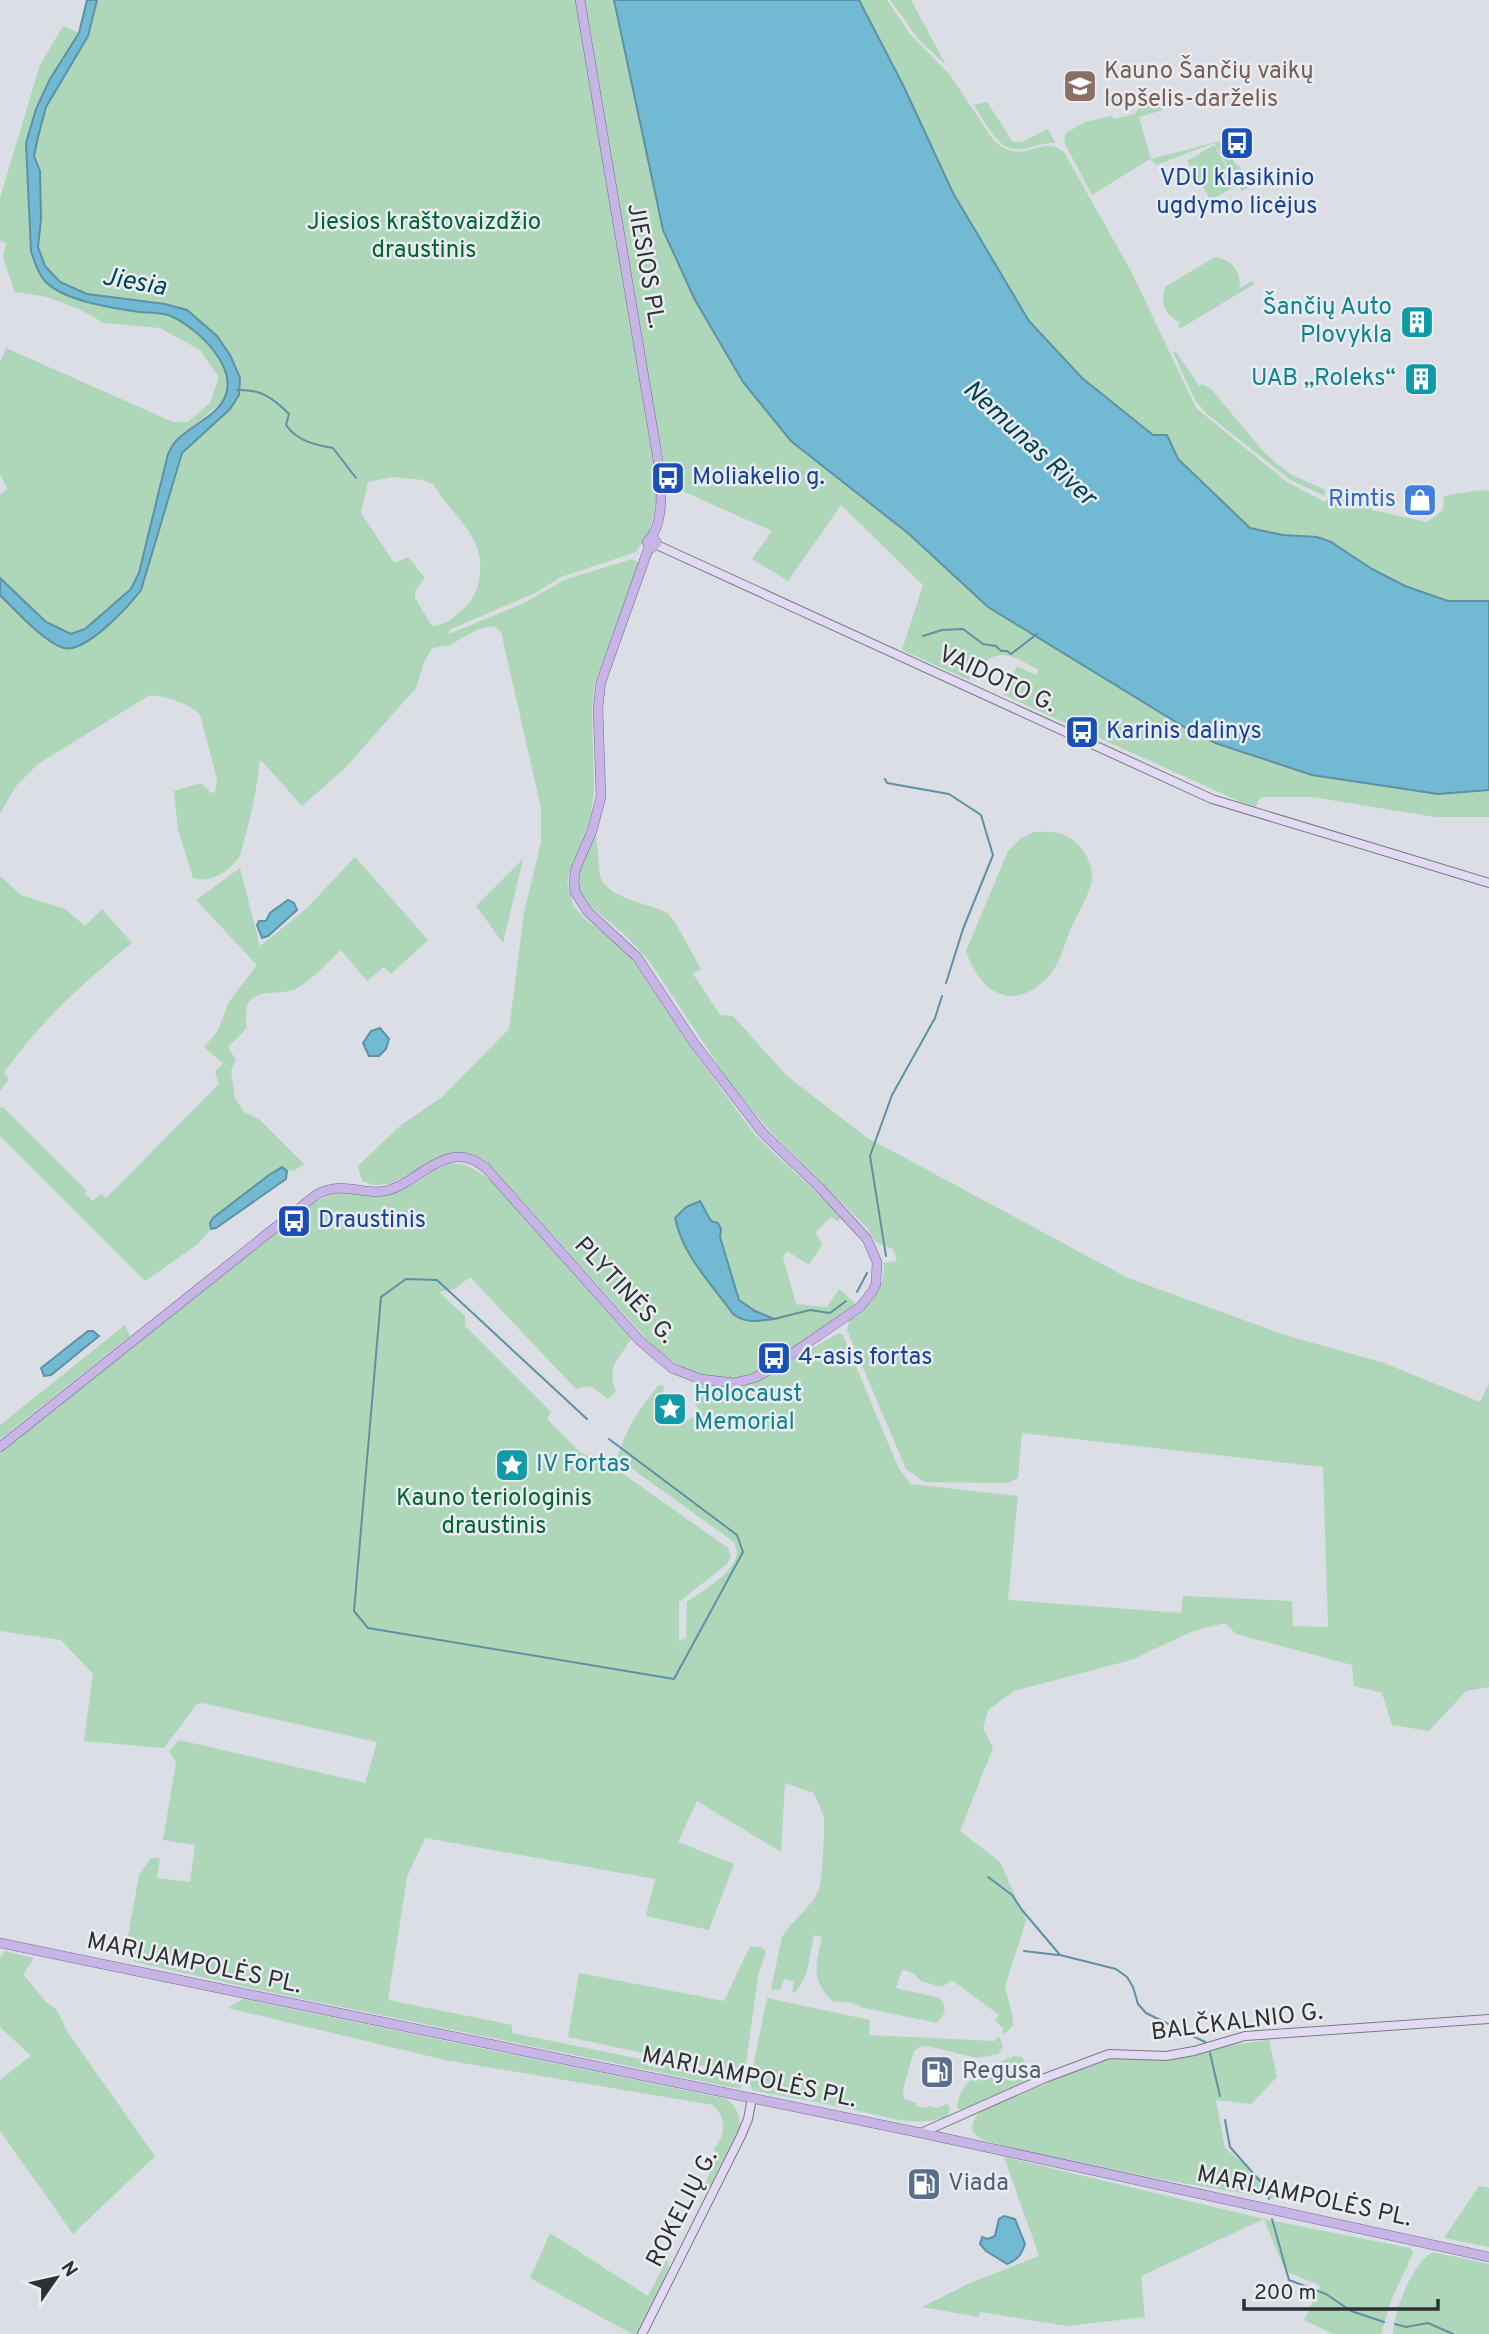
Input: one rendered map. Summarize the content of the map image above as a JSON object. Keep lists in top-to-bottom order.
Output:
{
  "streets": {
    "main road": [
      "JIESIOS PL.",
      "VAIDOTO G.",
      "PLYTINĖS G.",
      "MARIJAMPOLĖS PL.",
      "BALČKALNIO G.",
      "ROKELIŲ G."
    ]
  },
  "crossings": [
    ["JIESIOS PL.", "VAIDOTO G."],
    ["JIESIOS PL.", "PLYTINĖS G."],
    ["VAIDOTO G.", "PLYTINĖS G."],
    ["MARIJAMPOLĖS PL.", "BALČKALNIO G."],
    ["MARIJAMPOLĖS PL.", "ROKELIŲ G."]
  ],
  "water": ["Jiesia", "Nemunas River"],
  "parks": ["Jiesios kraštovaizdžio draustinis", "Kauno teriologinis draustinis"],
  "places": {
    "school or university": ["Kauno Šančių vaikų lopšelis-darželis"],
    "bus stop": [
      "VDU klasikinio ugdymo licėjus",
      "Moliakelio g.",
      "Karinis dalinys",
      "Draustinis",
      "4-asis fortas"
    ],
    "building": ["Šančių Auto Plovykla", "UAB „Roleks“"],
    "shop": ["Rimtis"],
    "place": ["Holocaust Memorial", "IV Fortas"],
    "fuel station": ["Regusa", "Viada"]
  },
  "scale_bar": "200 m",
  "north": "top right"
}
